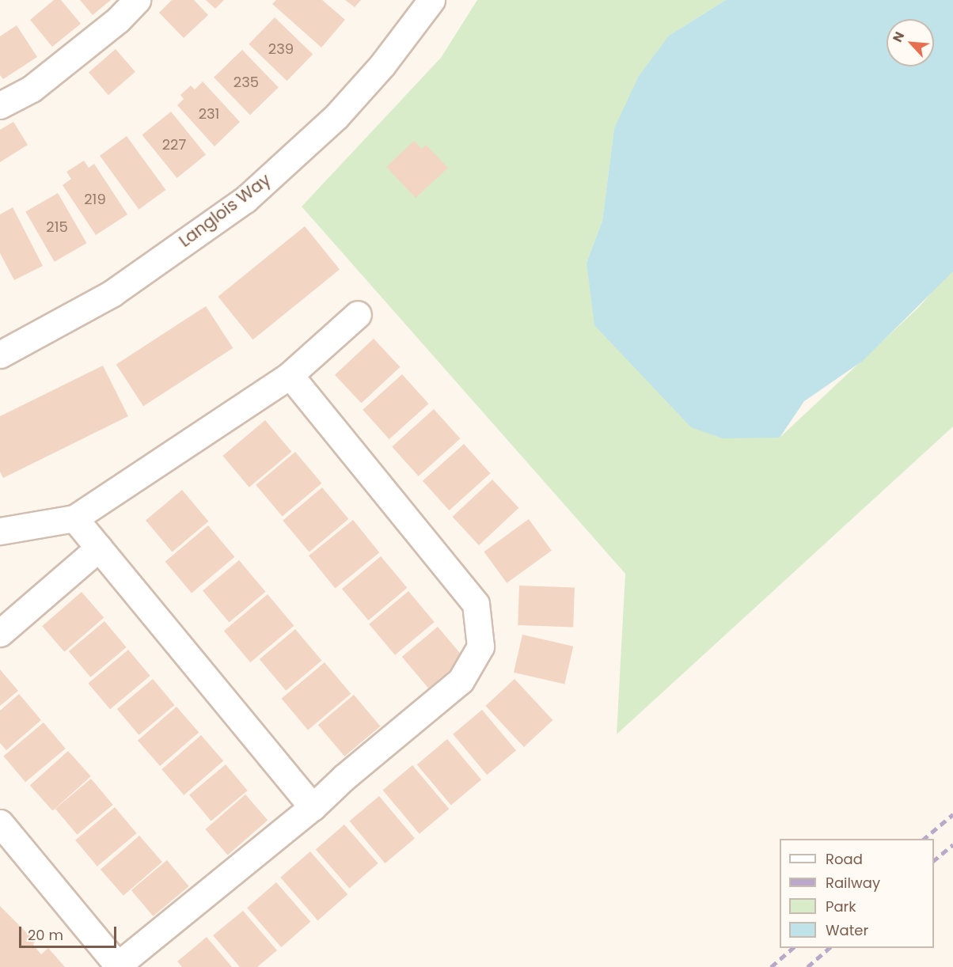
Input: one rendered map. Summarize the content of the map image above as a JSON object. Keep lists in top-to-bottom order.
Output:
{
  "streets": {
    "street": ["Langlois Way"]
  },
  "house_numbers": [
    "239",
    "235",
    "231",
    "227",
    "219",
    "215"
  ],
  "legend": [
    "Road",
    "Railway",
    "Park",
    "Water"
  ],
  "scale_bar": "20 m",
  "north": "top left"
}
